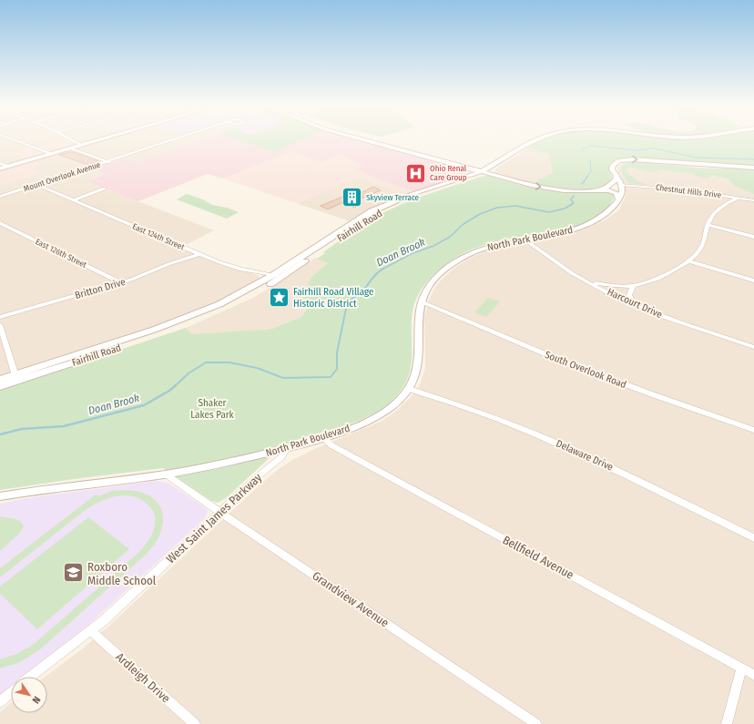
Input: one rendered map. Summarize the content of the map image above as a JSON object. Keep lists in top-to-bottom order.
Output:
{
  "streets": {
    "main road": ["Fairhill Road"],
    "street": [
      "Mount Overlook Avenue",
      "Chestnut Hills Drive",
      "East 124th Street",
      "North Park Boulevard",
      "East 126th Street",
      "Britton Drive",
      "Harcourt Drive",
      "South Overlook Road",
      "Delaware Drive",
      "West Saint James Parkway",
      "Bellfield Avenue",
      "Grandview Avenue",
      "Ardleigh Drive"
    ]
  },
  "crossings": [
    ["Mount Overlook Avenue", "East 124th Street"],
    ["Fairhill Road", "East 124th Street"],
    ["East 124th Street", "Britton Drive"],
    ["North Park Boulevard", "Harcourt Drive"],
    ["North Park Boulevard", "South Overlook Road"],
    ["North Park Boulevard", "Delaware Drive"],
    ["North Park Boulevard", "West Saint James Parkway"],
    ["North Park Boulevard", "Bellfield Avenue"],
    ["North Park Boulevard", "Grandview Avenue"],
    ["East 126th Street", "Britton Drive"],
    ["West Saint James Parkway", "Grandview Avenue"],
    ["West Saint James Parkway", "Ardleigh Drive"]
  ],
  "water": ["Doan Brook"],
  "parks": ["Shaker Lakes Park"],
  "places": {
    "hospital": ["Ohio Renal Care Group"],
    "building": ["Skyview Terrace"],
    "place": ["Fairhill Road Village Historic District"],
    "school or university": ["Roxboro Middle School"]
  },
  "north": "bottom right"
}
